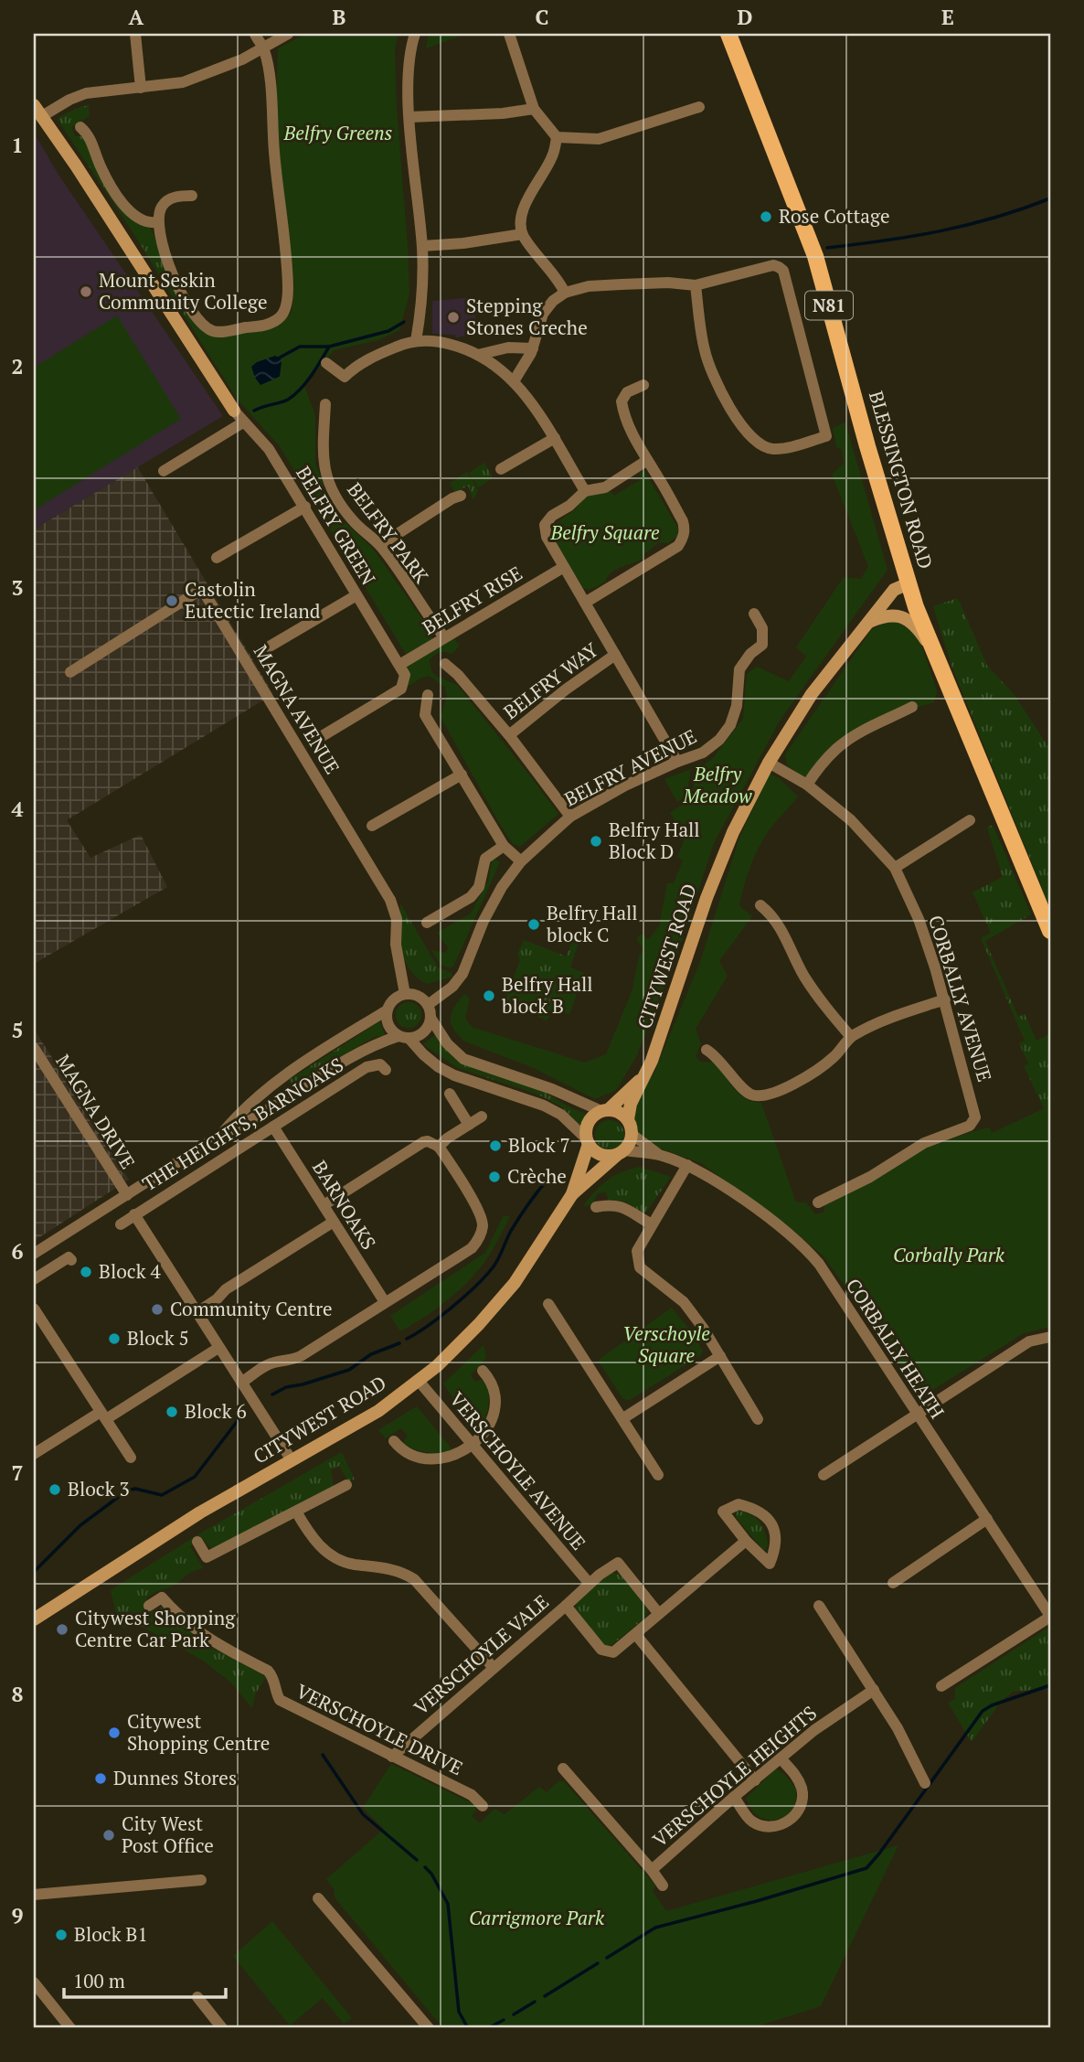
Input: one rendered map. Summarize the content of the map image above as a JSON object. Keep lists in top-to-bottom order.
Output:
{
  "streets": {
    "main road": ["N81", "BLESSINGTON ROAD"],
    "street": [
      "BELFRY GREEN",
      "BELFRY PARK",
      "BELFRY RISE",
      "BELFRY WAY",
      "MAGNA AVENUE",
      "BELFRY AVENUE",
      "CITYWEST ROAD",
      "CORBALLY AVENUE",
      "MAGNA DRIVE",
      "THE HEIGHTS, BARNOAKS",
      "BARNOAKS",
      "CORBALLY HEATH",
      "VERSCHOYLE AVENUE",
      "VERSCHOYLE VALE",
      "VERSCHOYLE DRIVE",
      "VERSCHOYLE HEIGHTS"
    ]
  },
  "crossings": [
    ["BLESSINGTON ROAD", "CITYWEST ROAD"],
    ["BELFRY GREEN", "BELFRY RISE"],
    ["BELFRY PARK", "BELFRY RISE"],
    ["MAGNA AVENUE", "BELFRY AVENUE"],
    ["MAGNA AVENUE", "MAGNA DRIVE"],
    ["BELFRY AVENUE", "MAGNA DRIVE"],
    ["CITYWEST ROAD", "CORBALLY AVENUE"],
    ["CITYWEST ROAD", "VERSCHOYLE AVENUE"],
    ["THE HEIGHTS, BARNOAKS", "BARNOAKS"],
    ["VERSCHOYLE VALE", "VERSCHOYLE DRIVE"]
  ],
  "parks": [
    "Belfry Greens",
    "Belfry Square",
    "Belfry Meadow",
    "Corbally Park",
    "Verschoyle Square",
    "Carrigmore Park"
  ],
  "places": [
    "Rose Cottage",
    "Mount Seskin Community College",
    "Stepping Stones Creche",
    "Castolin Eutectic Ireland",
    "Belfry Hall Block D",
    "Belfry Hall block C",
    "Belfry Hall block B",
    "Block 7",
    "Crèche",
    "Block 4",
    "Community Centre",
    "Block 5",
    "Block 6",
    "Block 3",
    "Citywest Shopping Centre Car Park",
    "Citywest Shopping Centre",
    "Dunnes Stores",
    "City West Post Office",
    "Block B1"
  ],
  "scale_bar": "100 m",
  "grid": {
    "columns": [
      "A",
      "B",
      "C",
      "D",
      "E"
    ],
    "rows": [
      "1",
      "2",
      "3",
      "4",
      "5",
      "6",
      "7",
      "8",
      "9"
    ]
  }
}
